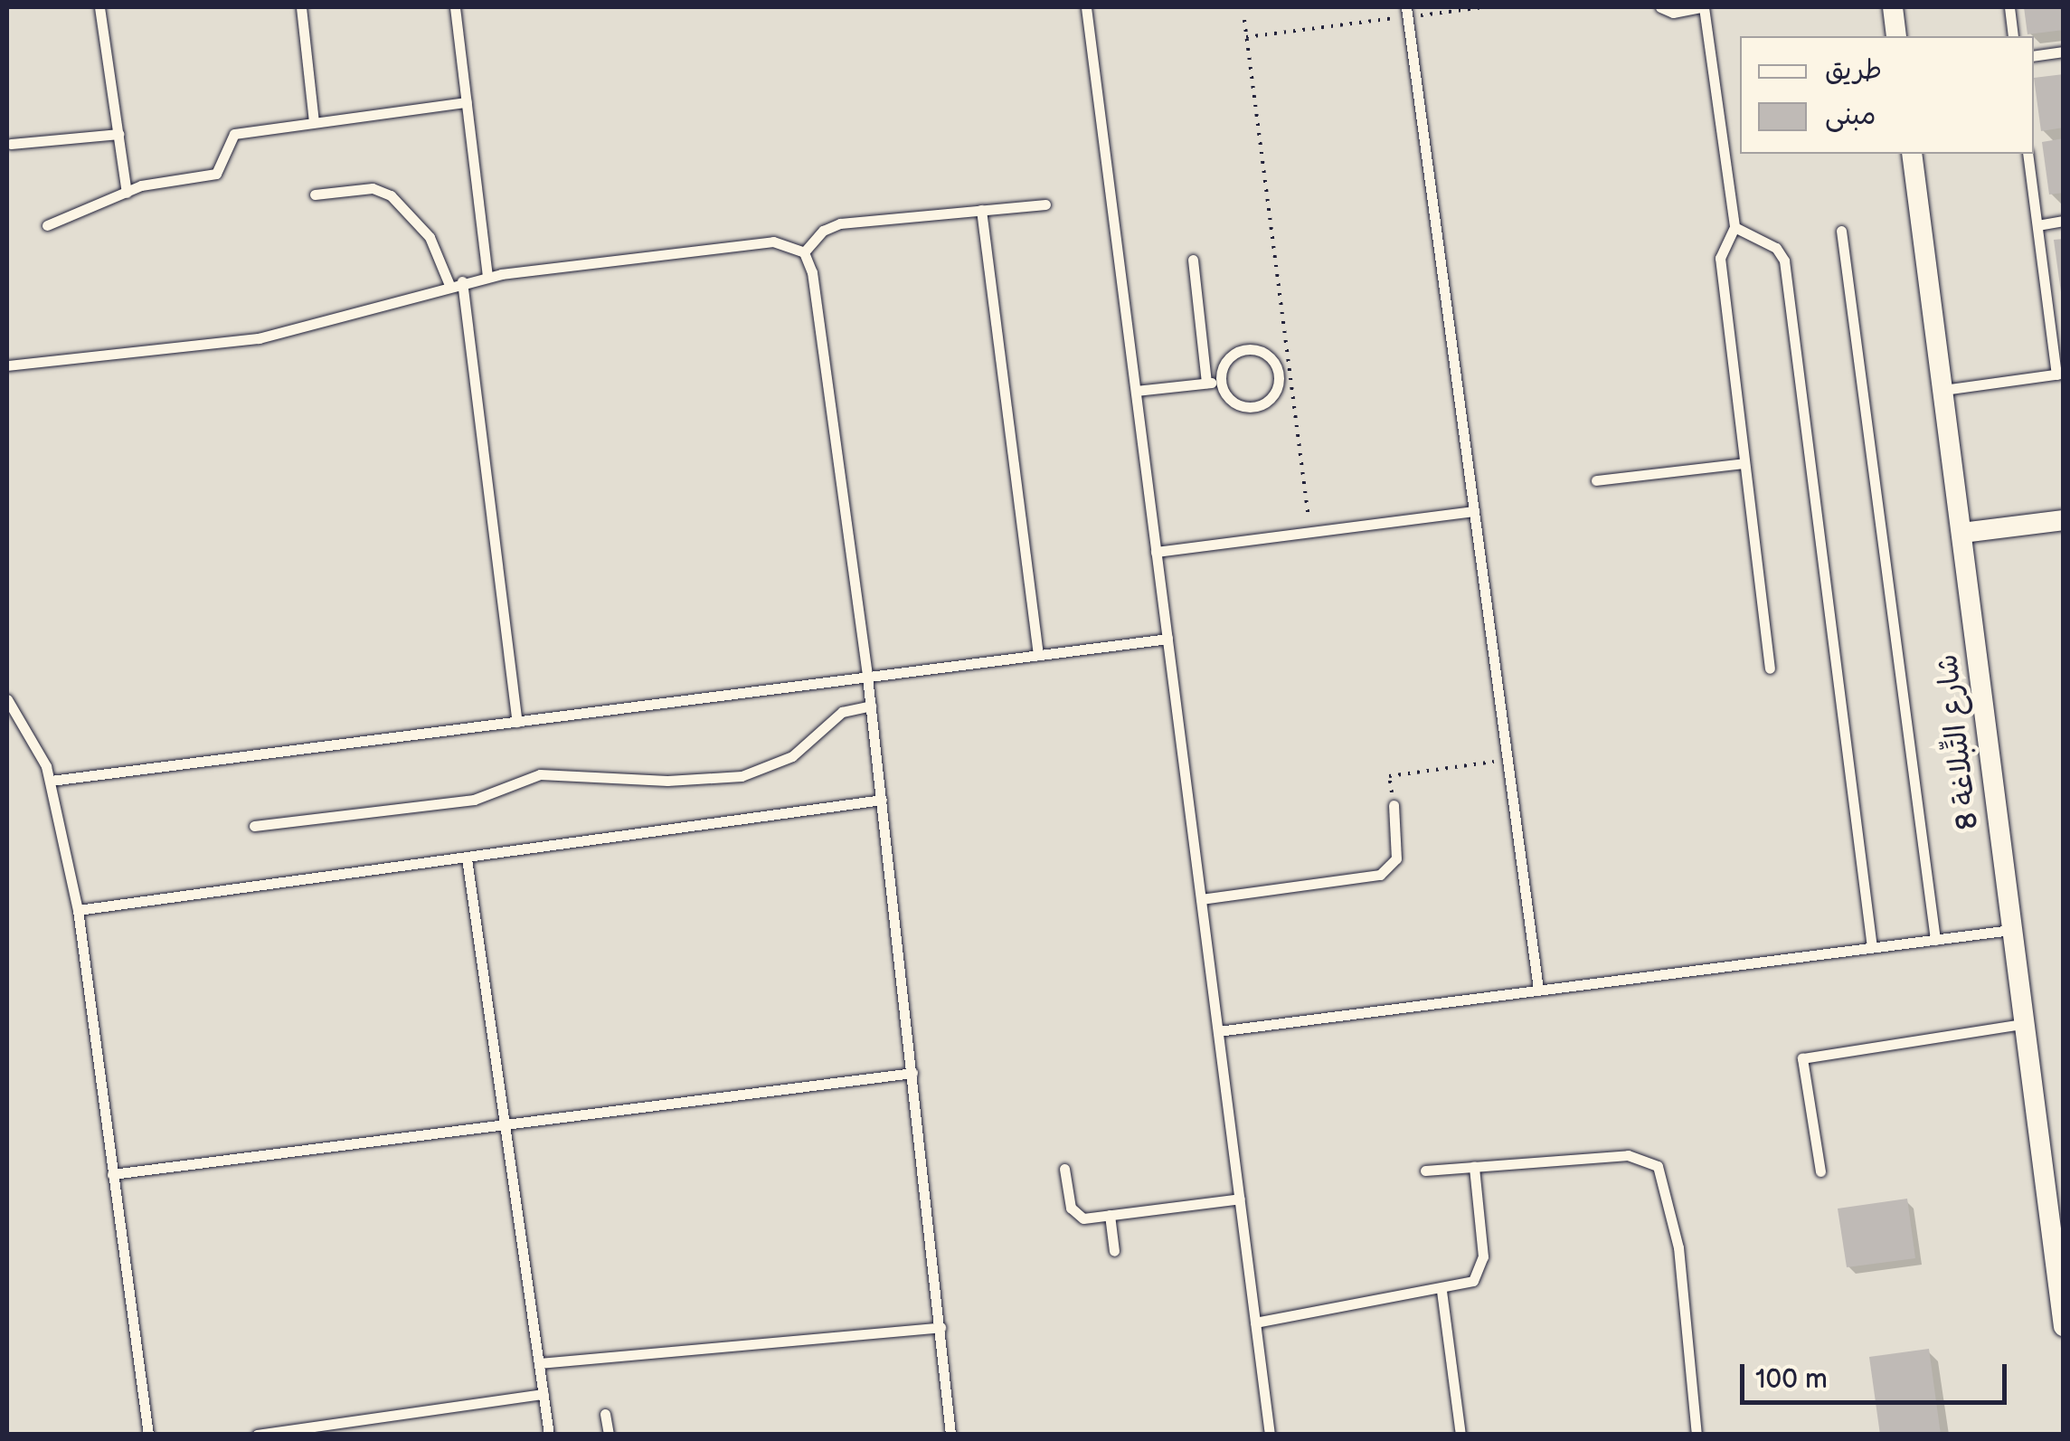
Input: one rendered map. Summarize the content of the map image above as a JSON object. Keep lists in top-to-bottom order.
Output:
{
  "streets": {
    "street": ["شارع التِّبلاغة 8"]
  },
  "legend": ["طريق", "مبنى"],
  "scale_bar": "100 m"
}
